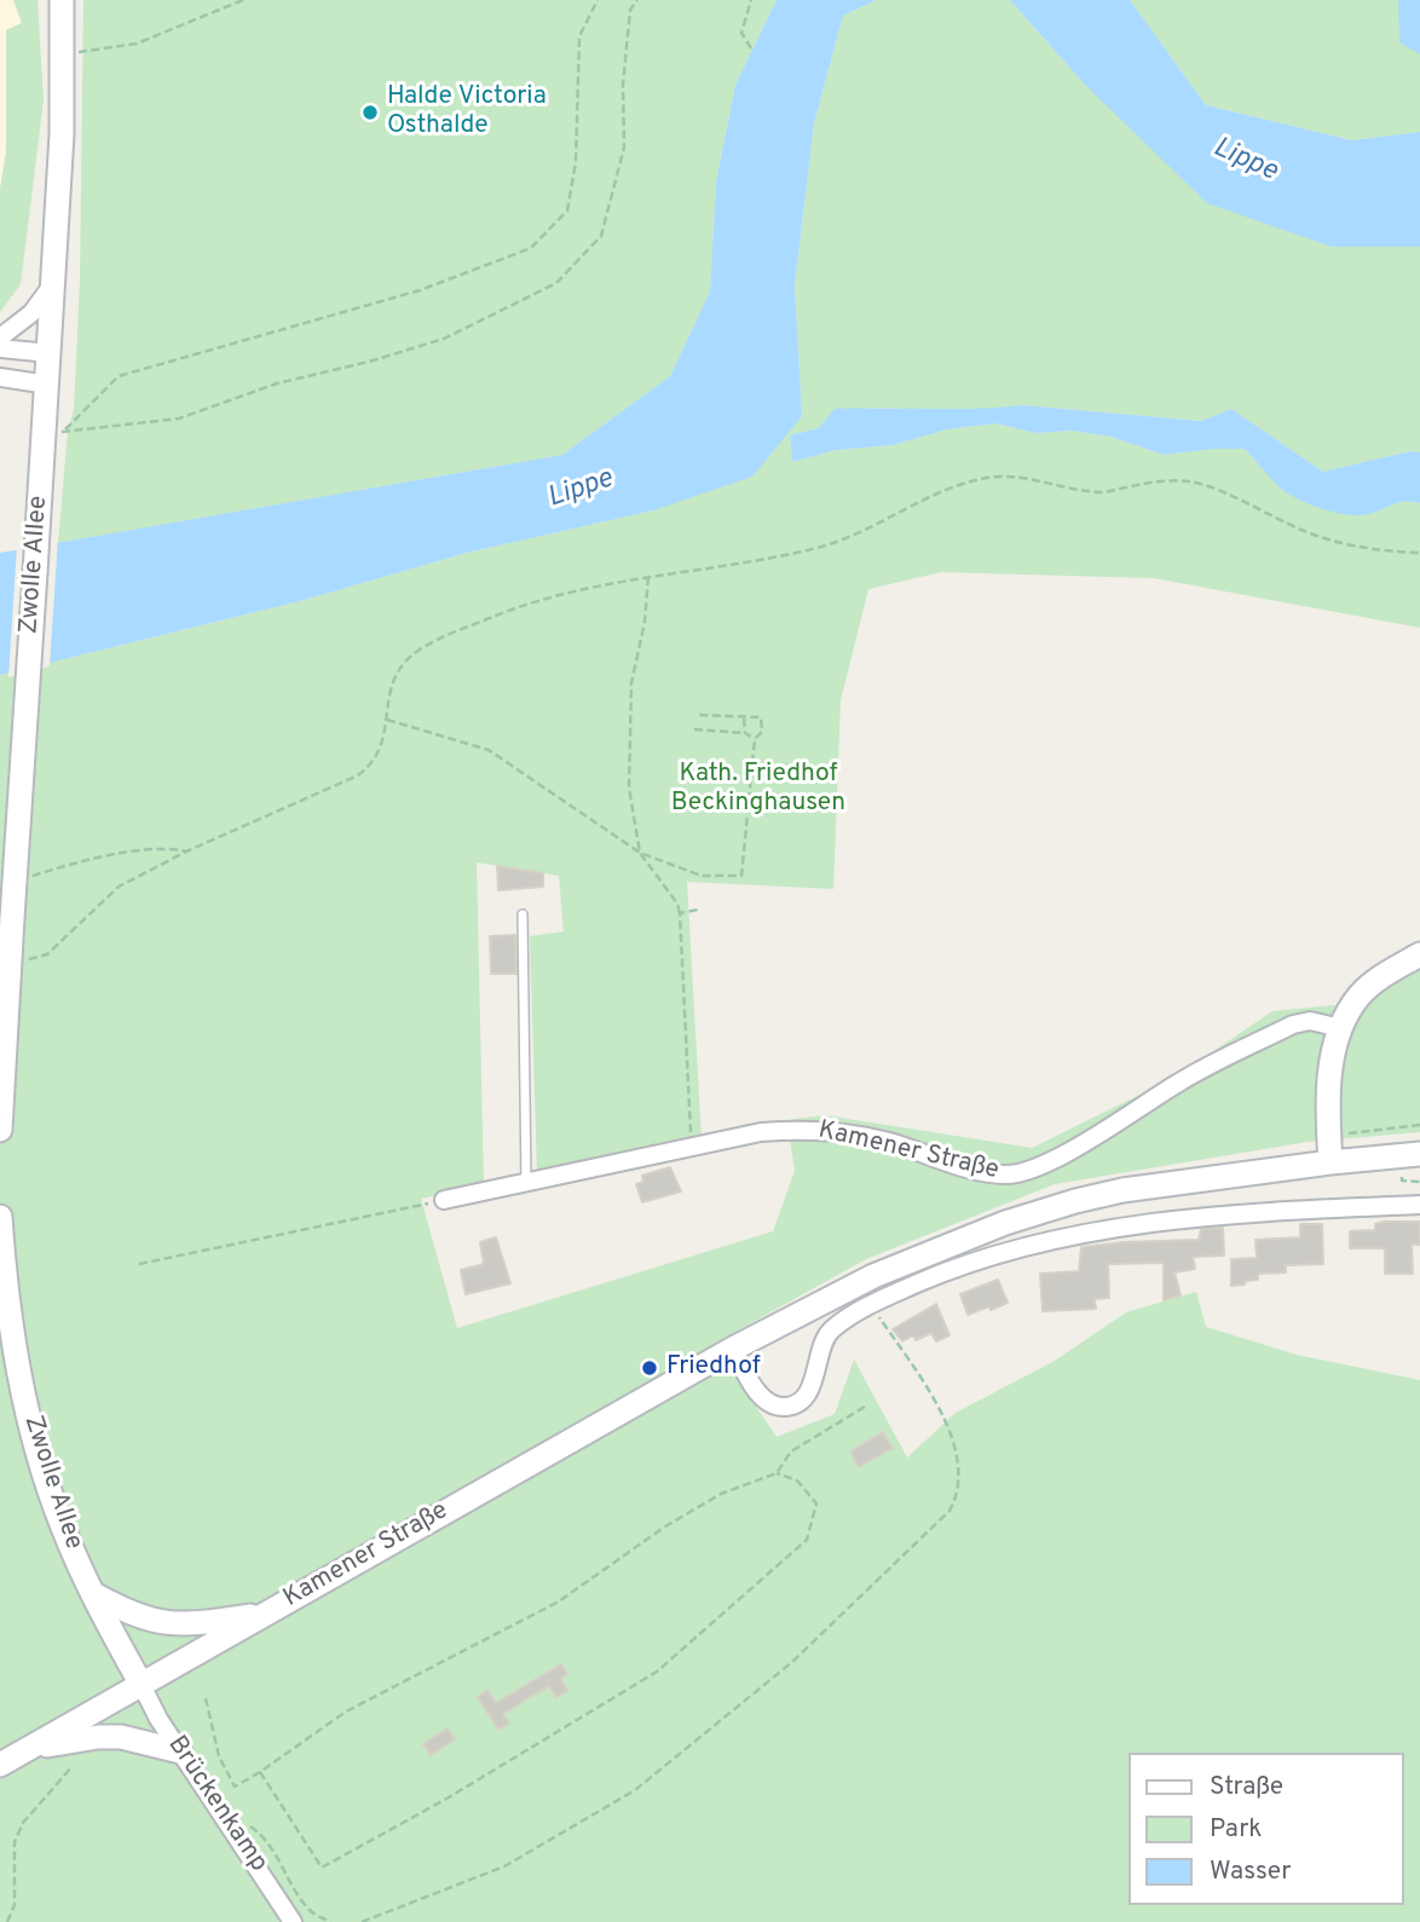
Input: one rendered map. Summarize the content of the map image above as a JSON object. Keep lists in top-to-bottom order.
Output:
{
  "streets": {
    "main road": ["Zwolle Allee", "Kamener Straße"],
    "street": ["Brückenkamp"]
  },
  "crossings": [
    ["Zwolle Allee", "Kamener Straße"],
    ["Zwolle Allee", "Brückenkamp"],
    ["Kamener Straße", "Brückenkamp"]
  ],
  "water": ["Lippe"],
  "parks": ["Kath. Friedhof Beckinghausen"],
  "places": ["Halde Victoria Osthalde", "Friedhof"],
  "legend": ["Straße", "Park", "Wasser"]
}
